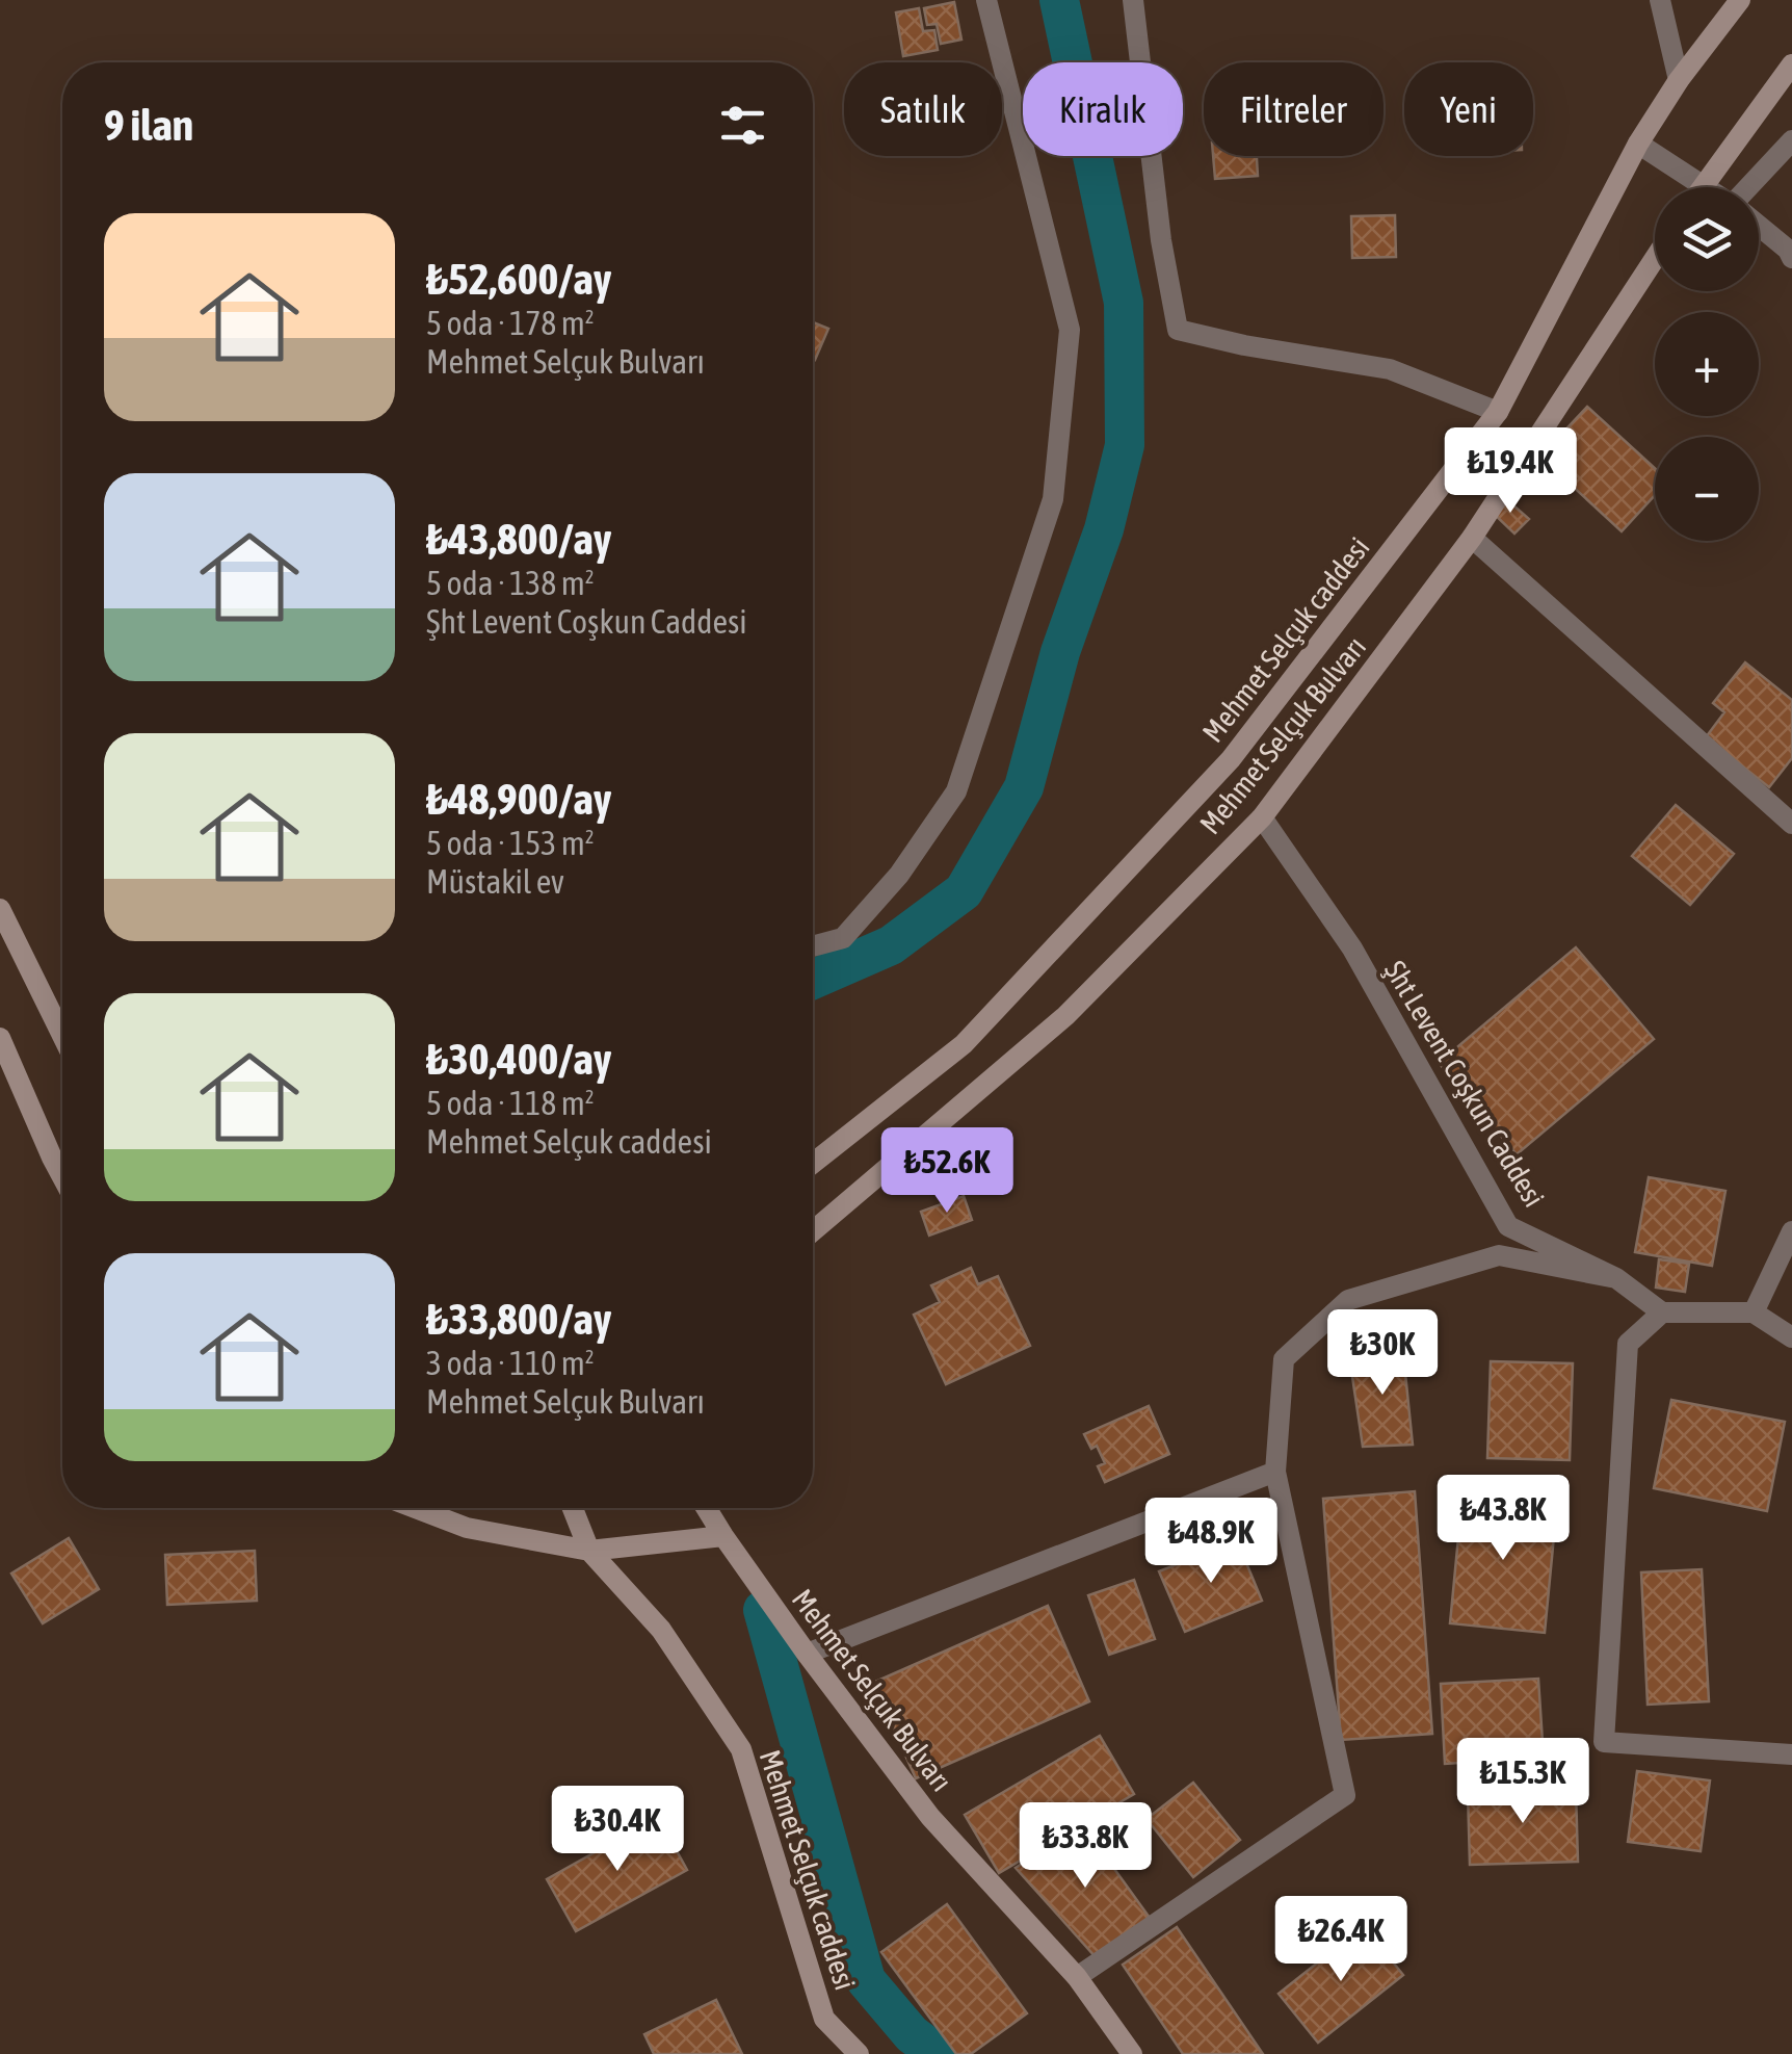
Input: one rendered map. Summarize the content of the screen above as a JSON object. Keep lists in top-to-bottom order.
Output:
{
  "streets": {
    "main road": ["Mehmet Selçuk caddesi", "Mehmet Selçuk Bulvarı"],
    "street": ["Şht Levent Coşkun Caddesi"]
  },
  "crossings": [
    ["Mehmet Selçuk Bulvarı", "Şht Levent Coşkun Caddesi"]
  ],
  "page": {
    "chip": [
      "Satılık",
      "Kiralık",
      "Filtreler",
      "Yeni"
    ],
    "heading": "9 ilan",
    "map_buttons": ["+", "−"],
    "list": [
      {
        "name": "₺52,600/ay",
        "note": "5 oda · 178 m² · Mehmet Selçuk Bulvarı"
      },
      {
        "name": "₺43,800/ay",
        "note": "5 oda · 138 m² · Şht Levent Coşkun Caddesi"
      },
      {
        "name": "₺48,900/ay",
        "note": "5 oda · 153 m² · Müstakil ev"
      },
      {
        "name": "₺30,400/ay",
        "note": "5 oda · 118 m² · Mehmet Selçuk caddesi"
      },
      {
        "name": "₺33,800/ay",
        "note": "3 oda · 110 m² · Mehmet Selçuk Bulvarı"
      }
    ],
    "price": [
      "₺19.4K",
      "₺52.6K",
      "₺30K",
      "₺43.8K",
      "₺48.9K",
      "₺15.3K",
      "₺30.4K",
      "₺33.8K",
      "₺26.4K"
    ]
  }
}
